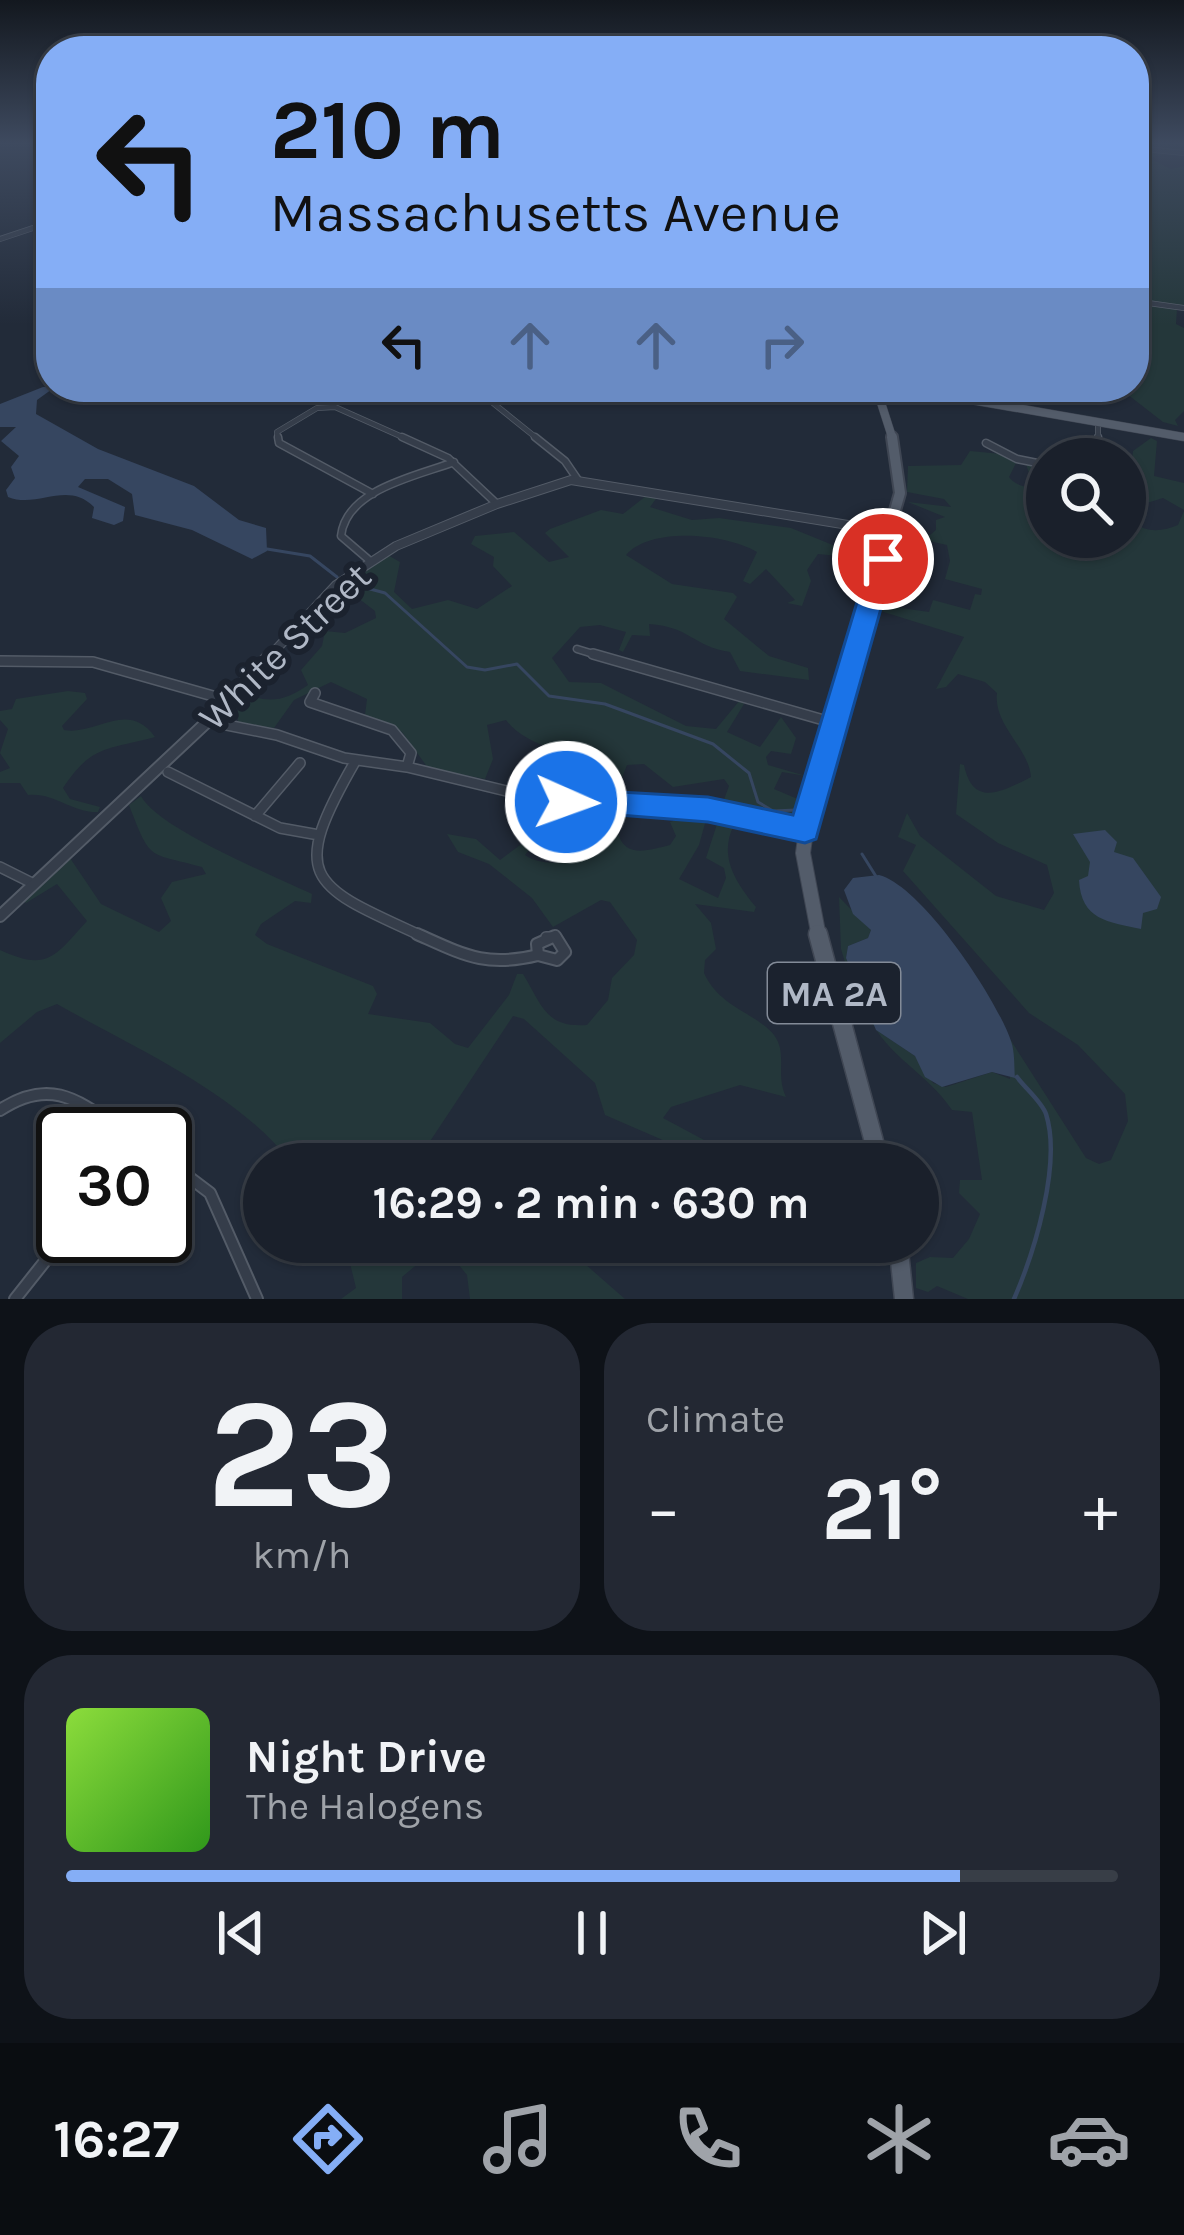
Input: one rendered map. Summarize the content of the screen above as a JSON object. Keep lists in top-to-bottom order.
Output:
{
  "streets": {
    "main road": ["MA 2A"],
    "street": ["White Street"]
  },
  "crossings": [
    ["White Street", "MA 2A"]
  ],
  "page": {
    "turn": ["210 m", "Massachusetts Avenue"],
    "limit": "30",
    "trip": "16:29 · 2 min · 630 m",
    "tile": [
      ["23", "km/h"],
      "Climate"
    ],
    "heat": ["−", "21°", "+"],
    "song": ["Night Drive", "The Halogens"],
    "tabs": "16:27"
  }
}
